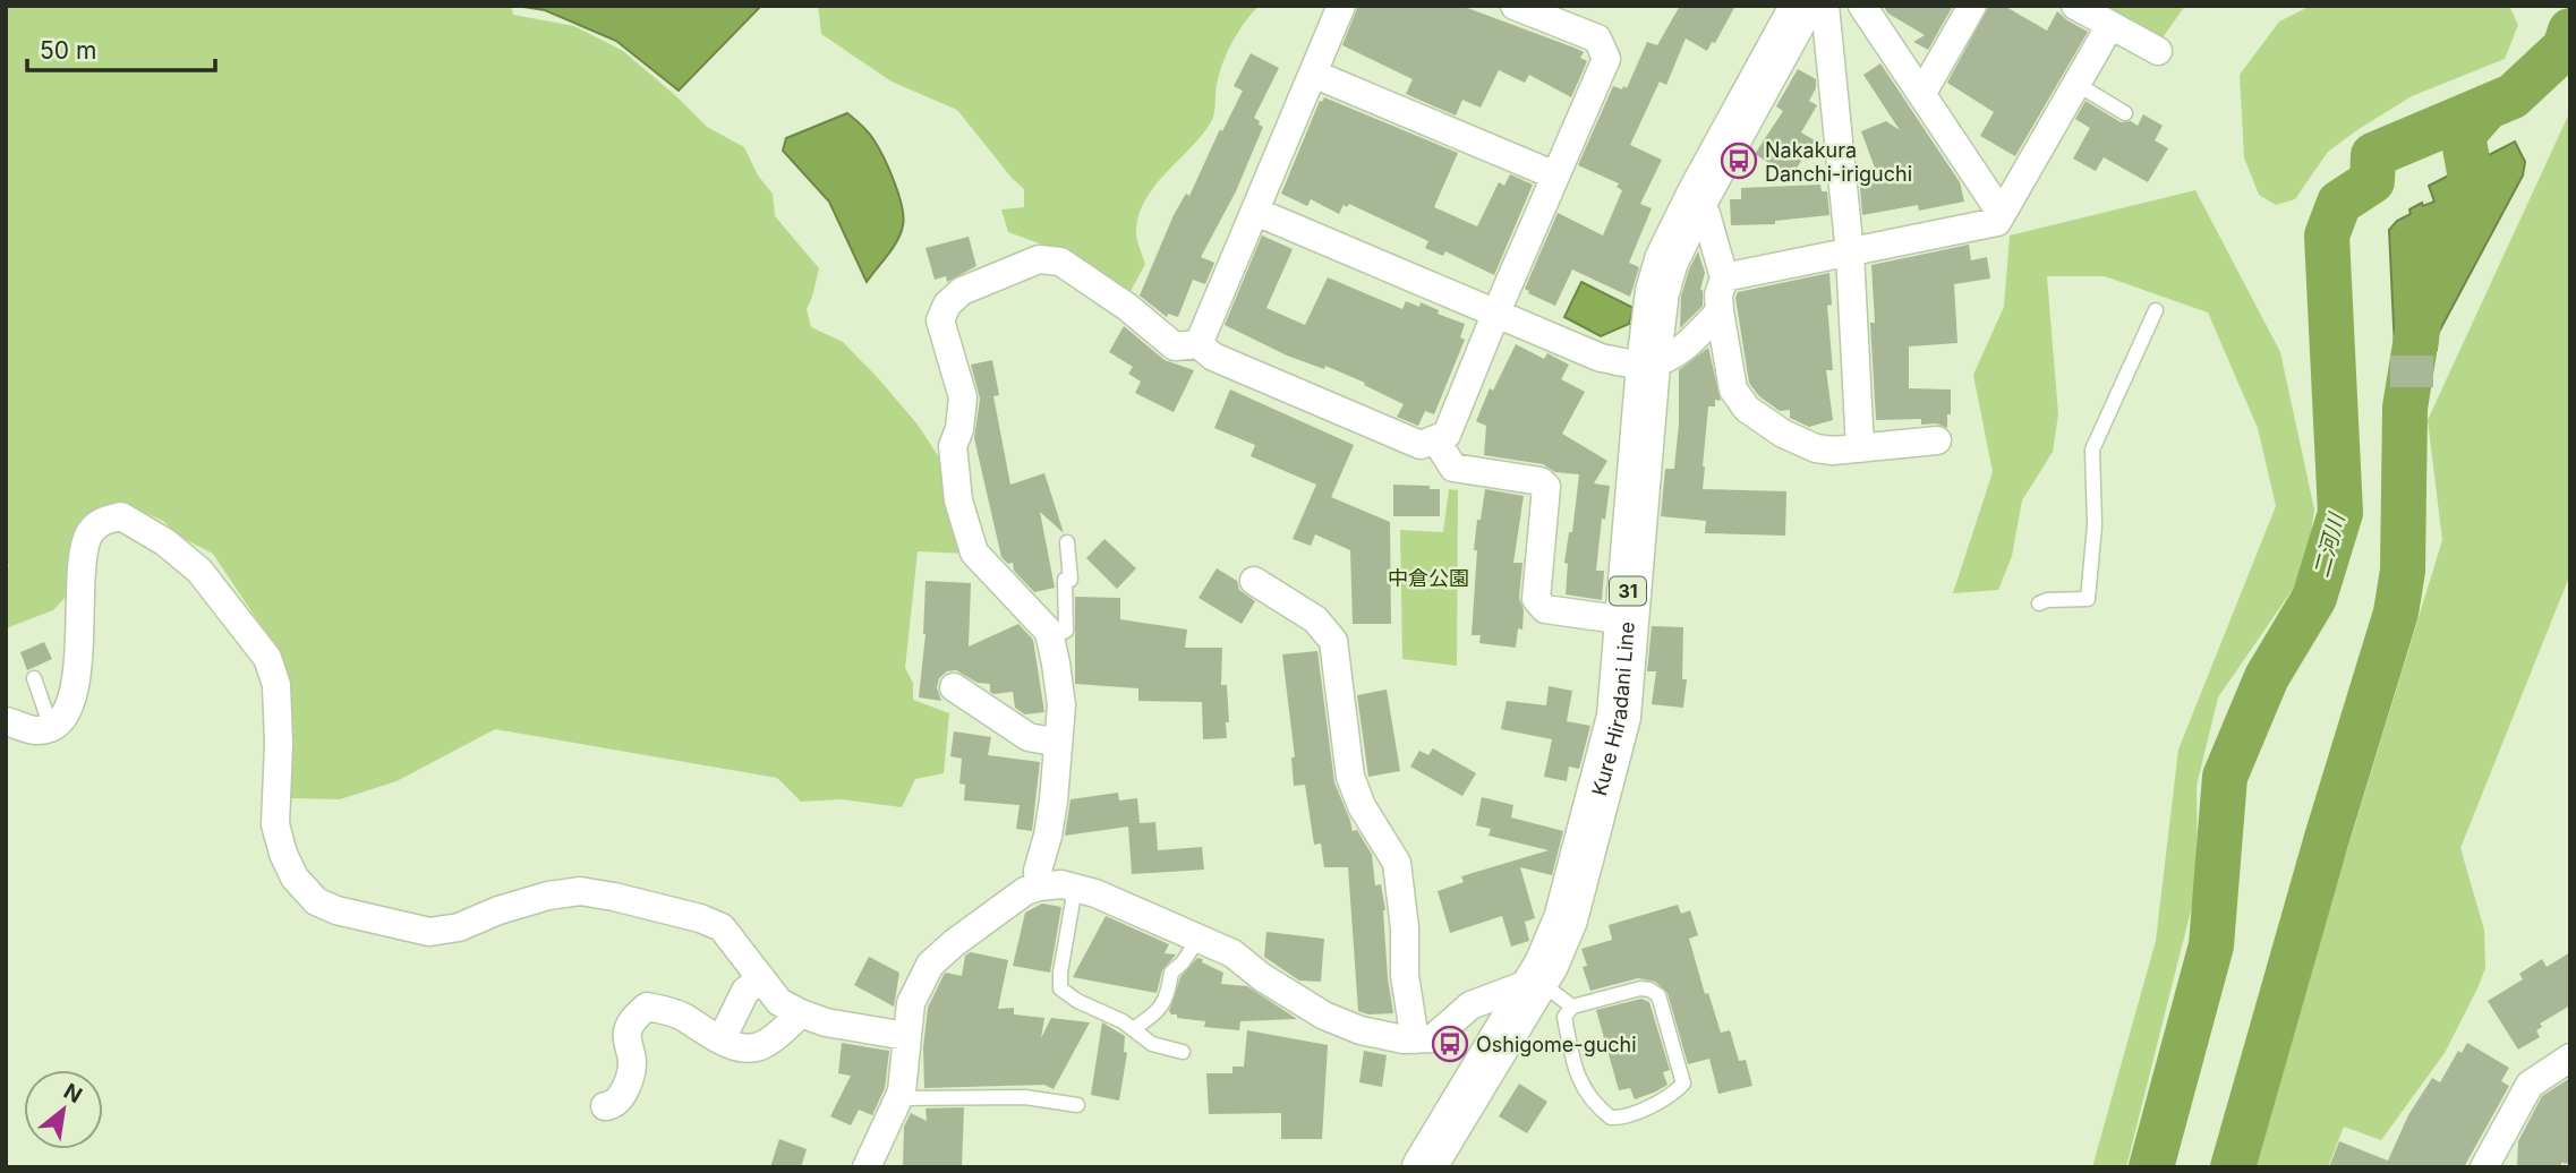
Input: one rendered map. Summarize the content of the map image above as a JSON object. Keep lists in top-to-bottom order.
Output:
{
  "streets": {
    "main road": ["31", "Kure Hiradani Line"]
  },
  "water": ["二河川"],
  "parks": ["中倉公園"],
  "places": {
    "bus stop": ["Nakakura Danchi-iriguchi", "Oshigome-guchi"]
  },
  "scale_bar": "50 m",
  "north": "top right"
}
